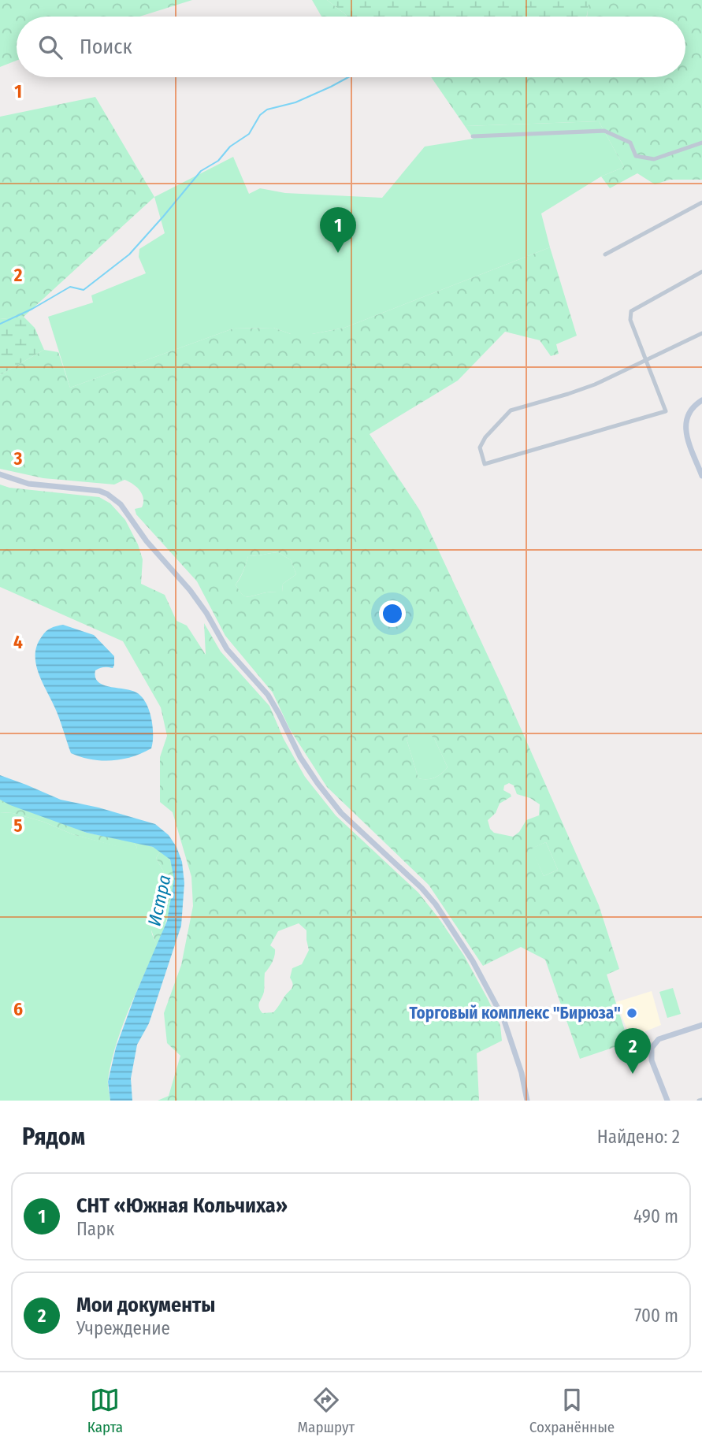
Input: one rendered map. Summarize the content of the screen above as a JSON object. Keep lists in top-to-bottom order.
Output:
{
  "water": ["Истра"],
  "places": ["Торговый комплекс \"Бирюза\""],
  "page": {
    "search": "Поиск",
    "pins": ["1", "2"],
    "heading": ["Рядом", "Найдено: 2"],
    "list": [
      {
        "mark": "1",
        "name": "СНТ «Южная Кольчиха»",
        "note": "Парк",
        "value": "490 m"
      },
      {
        "mark": "2",
        "name": "Мои документы",
        "note": "Учреждение",
        "value": "700 m"
      }
    ],
    "nav": ["Карта", "Маршрут", "Сохранённые"]
  },
  "grid": {
    "rows": [
      "1",
      "2",
      "3",
      "4",
      "5",
      "6"
    ]
  }
}
